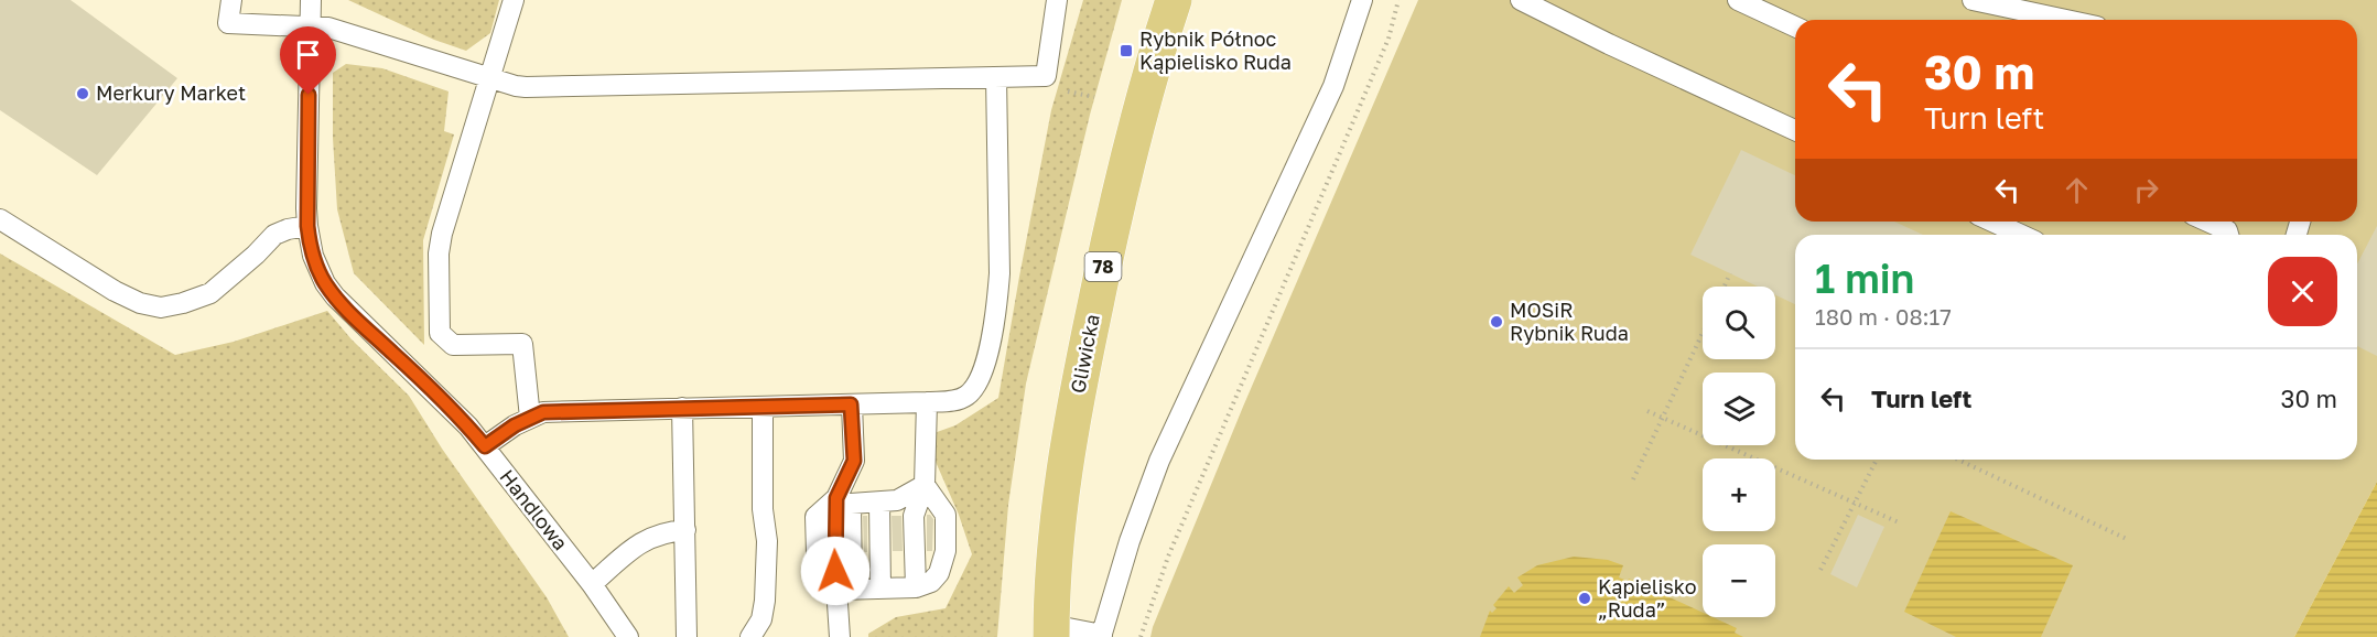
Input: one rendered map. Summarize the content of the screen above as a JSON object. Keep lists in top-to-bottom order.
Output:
{
  "streets": {
    "main road": ["78", "Gliwicka"],
    "lane": ["Handlowa"]
  },
  "places": {
    "transit": ["Rybnik Północ Kąpielisko Ruda"],
    "other": ["Merkury Market", "MOSiR Rybnik Ruda", "Kąpielisko „Ruda”"]
  },
  "page": {
    "turn": ["30 m", "Turn left"],
    "heading": ["1 min", "180 m · 08:17"],
    "map_buttons": ["+", "−"],
    "list": [
      {
        "name": "Turn left",
        "value": "30 m"
      }
    ]
  }
}
